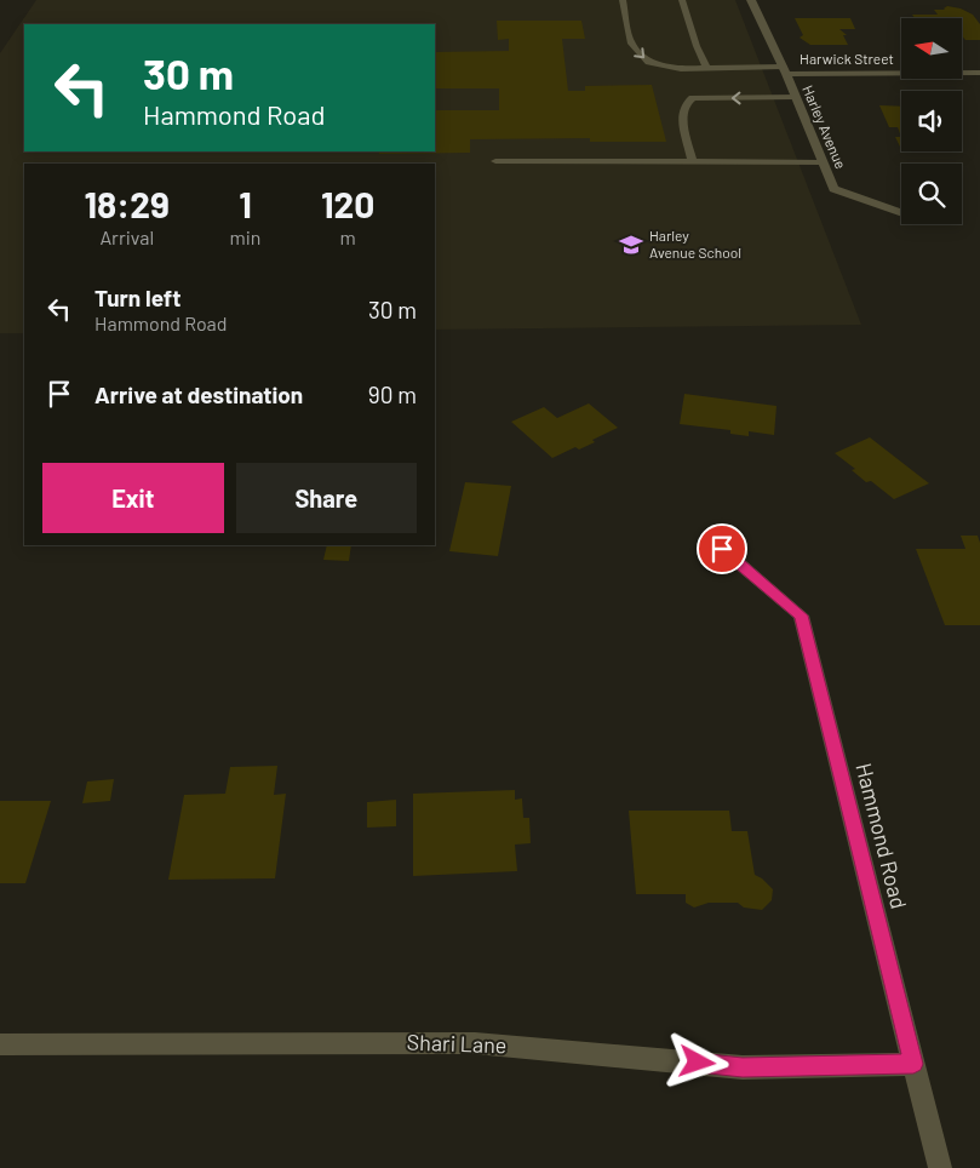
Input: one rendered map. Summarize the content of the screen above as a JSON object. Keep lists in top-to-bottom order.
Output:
{
  "streets": {
    "street": [
      "Harwick Street",
      "Harley Avenue",
      "Hammond Road",
      "Shari Lane"
    ]
  },
  "crossings": [
    ["Harwick Street", "Harley Avenue"],
    ["Hammond Road", "Shari Lane"]
  ],
  "places": {
    "school or university": ["Harley Avenue School"]
  },
  "north": "left",
  "page": {
    "turn": ["30 m", "Hammond Road"],
    "eta": [
      "18:29",
      "Arrival",
      "1",
      "min",
      "120",
      "m"
    ],
    "list": [
      {
        "name": "Turn left",
        "note": "Hammond Road",
        "value": "30 m"
      },
      {
        "name": "Arrive at destination",
        "value": "90 m"
      }
    ],
    "buttons": ["Exit", "Share"]
  }
}
